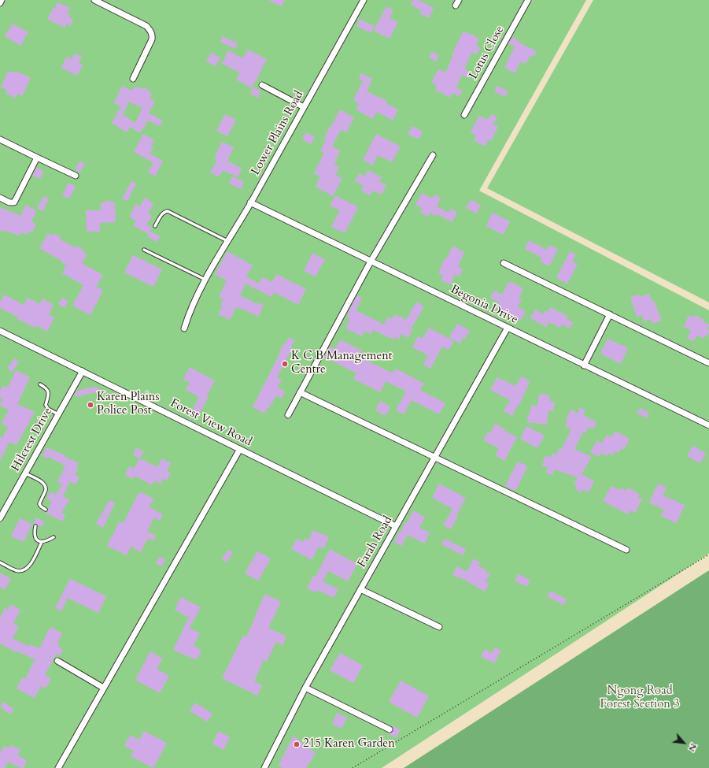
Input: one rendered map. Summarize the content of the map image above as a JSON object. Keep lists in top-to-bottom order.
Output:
{
  "streets": {
    "street": [
      "Lotus Close",
      "Lower Plains Road",
      "Begonia Drive",
      "Forest View Road",
      "Hilcrest Drive",
      "Farah Road"
    ]
  },
  "crossings": [
    ["Lower Plains Road", "Begonia Drive"],
    ["Begonia Drive", "Farah Road"],
    ["Forest View Road", "Hilcrest Drive"],
    ["Forest View Road", "Farah Road"]
  ],
  "parks": ["Ngong Road Forest Section 3"],
  "places": ["K C B Management Centre", "Karen Plains Police Post", "215 Karen Garden"],
  "north": "bottom right"
}
